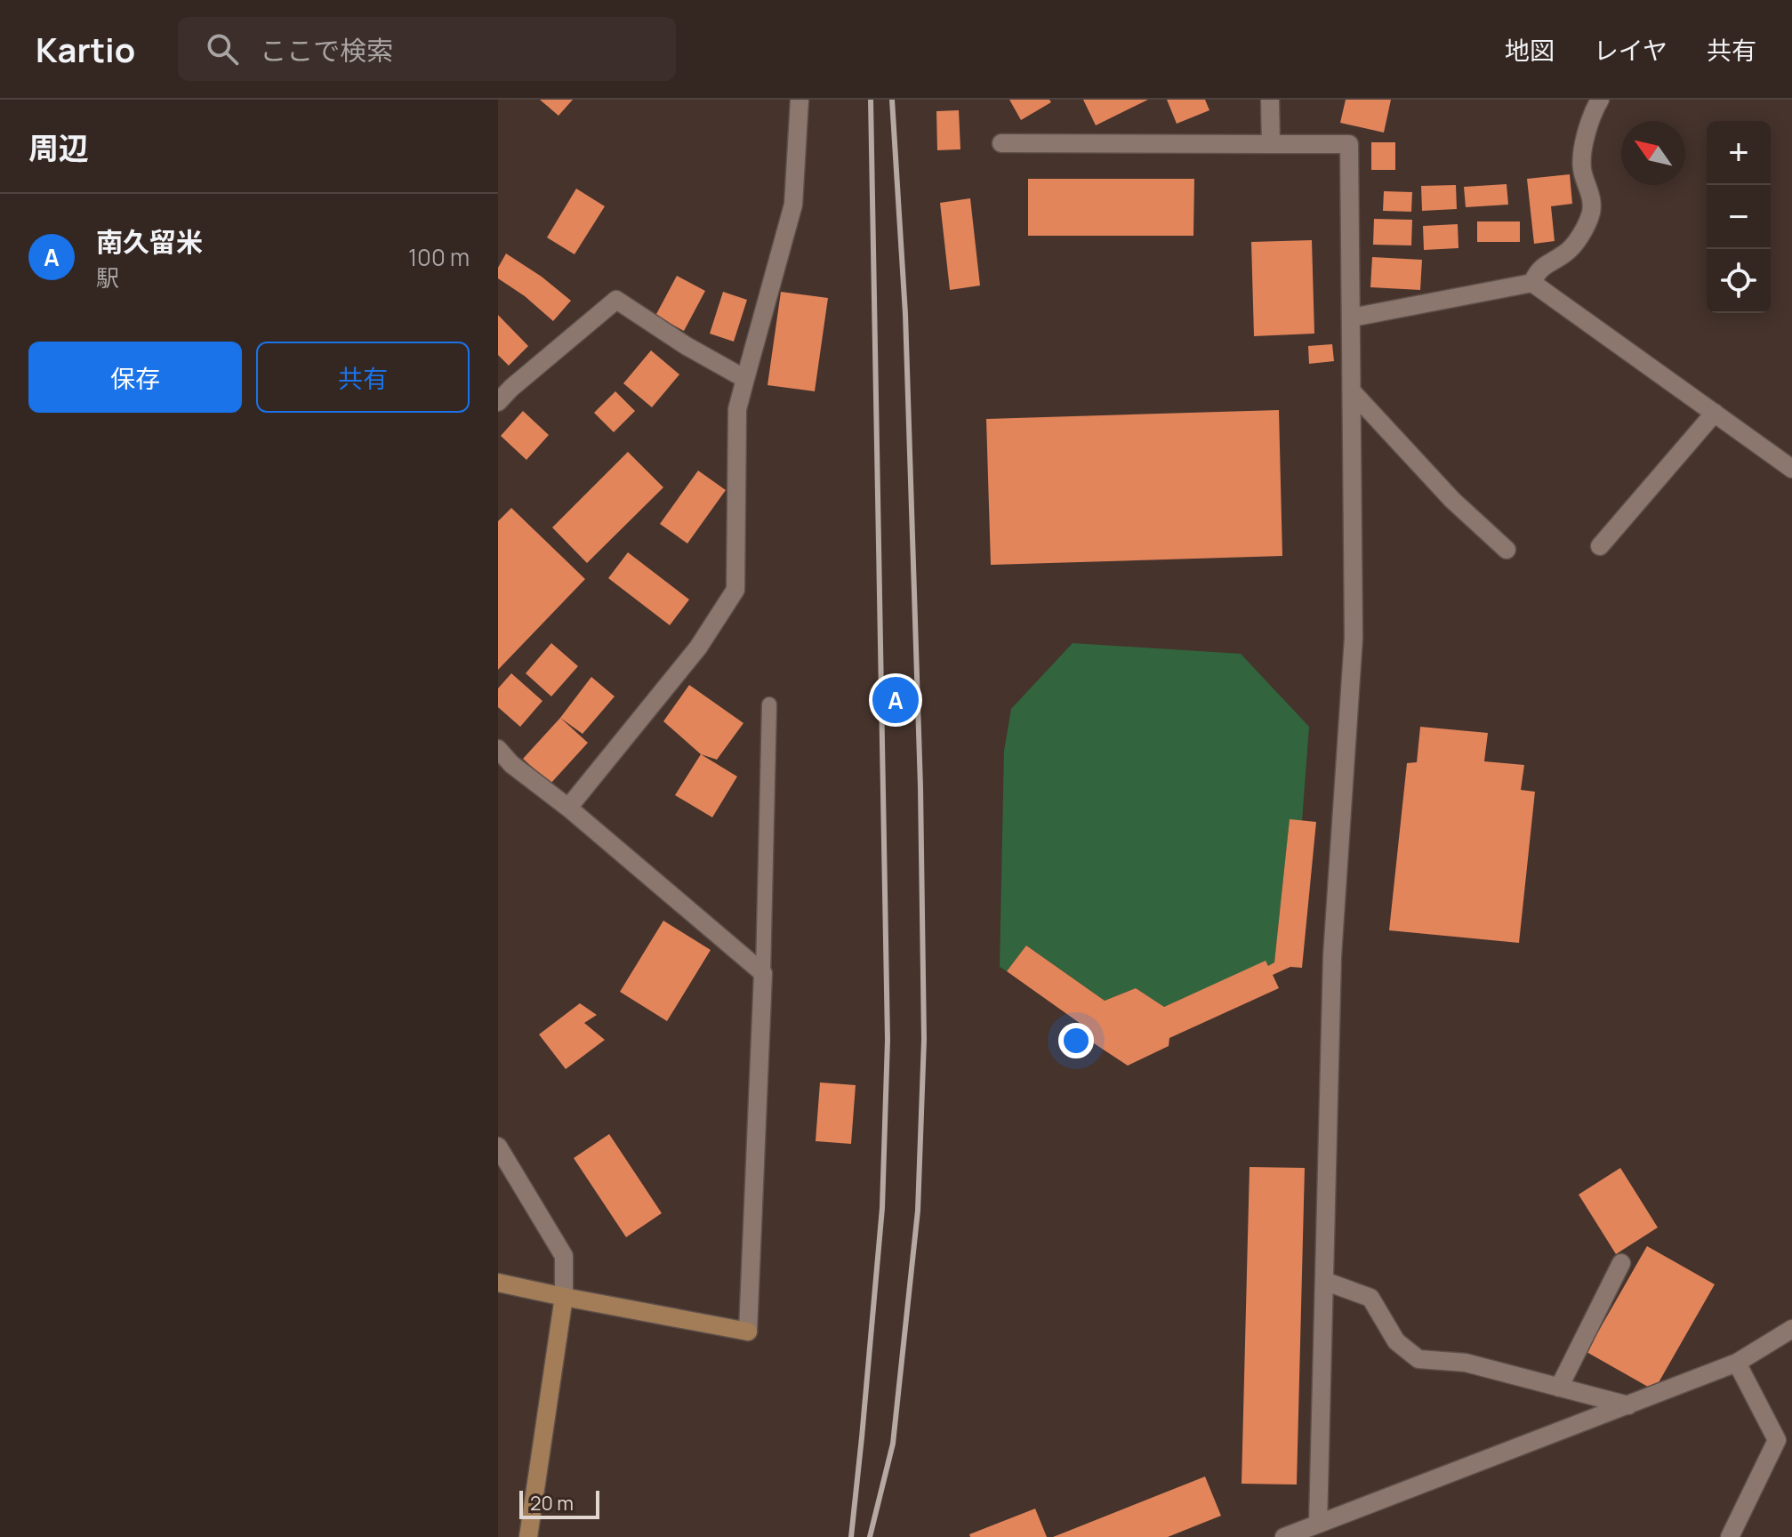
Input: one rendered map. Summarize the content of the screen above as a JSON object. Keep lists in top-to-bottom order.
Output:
{
  "scale_bar": "20 m",
  "north": "top left",
  "page": {
    "header": "Kartio",
    "search": "ここで検索",
    "nav": ["地図", "レイヤ", "共有"],
    "heading": "周辺",
    "map_buttons": ["+", "−"],
    "list": [
      {
        "mark": "A",
        "name": "南久留米",
        "note": "駅",
        "value": "100 m"
      }
    ],
    "buttons": ["保存", "共有"],
    "pins": "A",
    "scale": "20 m"
  }
}
